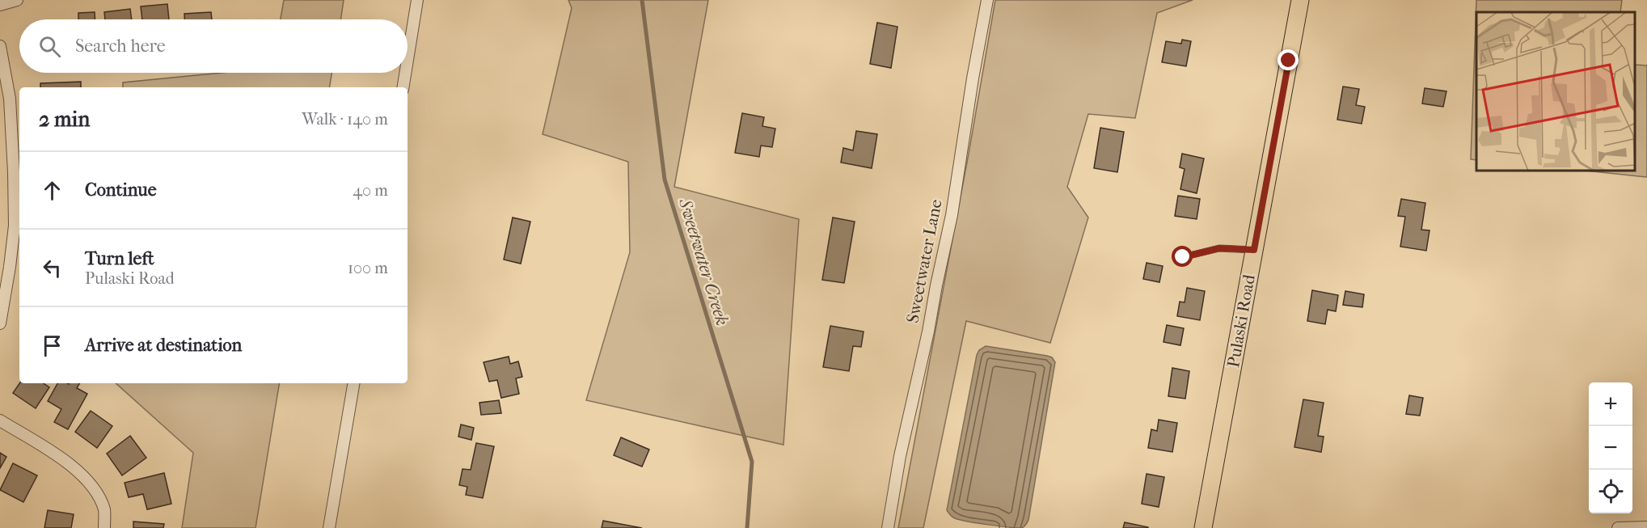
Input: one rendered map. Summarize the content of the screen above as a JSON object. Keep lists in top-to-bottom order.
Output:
{
  "streets": {
    "main road": ["Pulaski Road"],
    "street": ["Sweetwater Lane"]
  },
  "water": ["Sweetwater Creek"],
  "page": {
    "search": "Search here",
    "heading": ["2 min", "Walk · 140 m"],
    "list": [
      ["Continue", "40 m"],
      ["Turn left", "Pulaski Road", "100 m"],
      "Arrive at destination"
    ],
    "map_buttons": ["+", "−"]
  }
}
